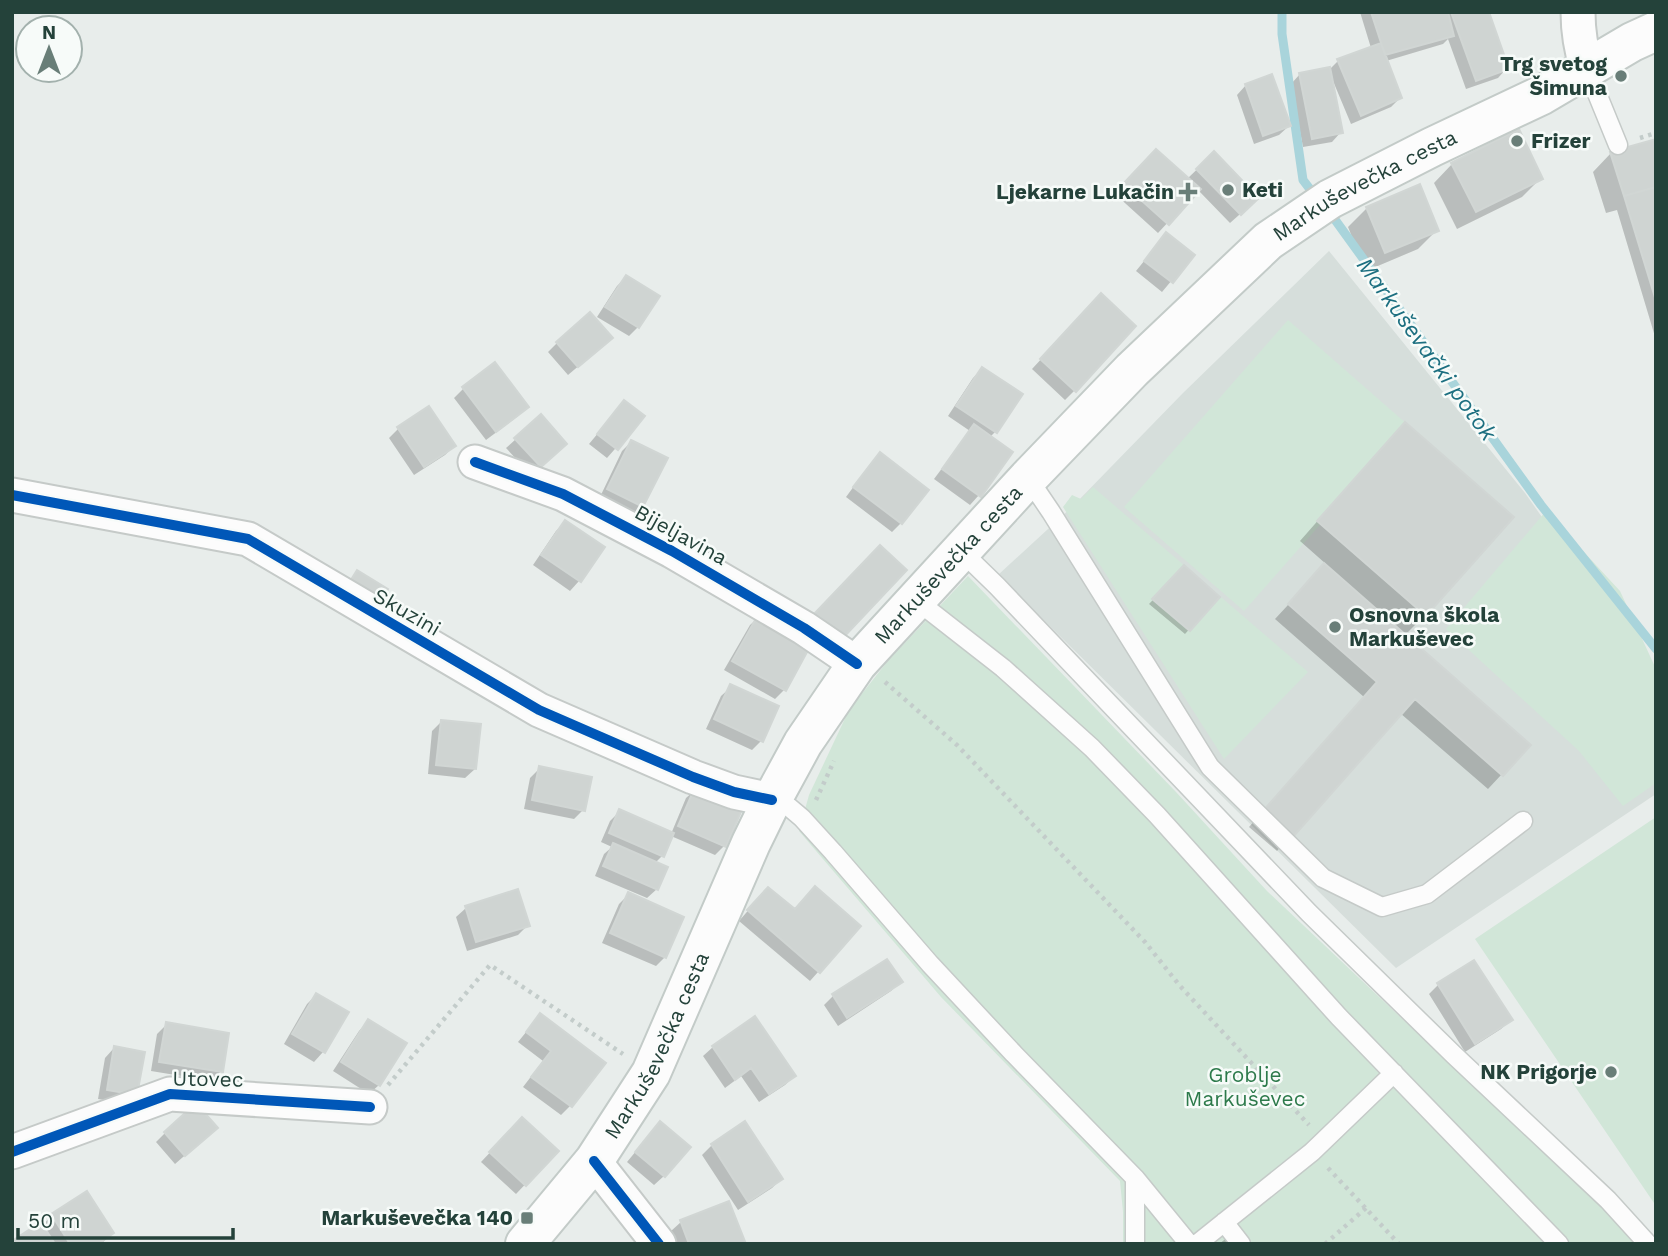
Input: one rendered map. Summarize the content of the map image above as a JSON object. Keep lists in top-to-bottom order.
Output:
{
  "streets": {
    "main road": ["Markuševečka cesta"],
    "street": ["Bijeljavina", "Skuzini", "Utovec"]
  },
  "crossings": [
    ["Markuševečka cesta", "Bijeljavina"],
    ["Markuševečka cesta", "Skuzini"]
  ],
  "water": ["Markuševački potok"],
  "parks": ["Groblje Markuševec"],
  "places": {
    "other": [
      "Trg svetog Šimuna",
      "Frizer",
      "Keti",
      "Osnovna škola Markuševec",
      "NK Prigorje"
    ],
    "health": ["Ljekarne Lukačin"],
    "transit": ["Markuševečka 140"]
  },
  "scale_bar": "50 m",
  "north": "top"
}
